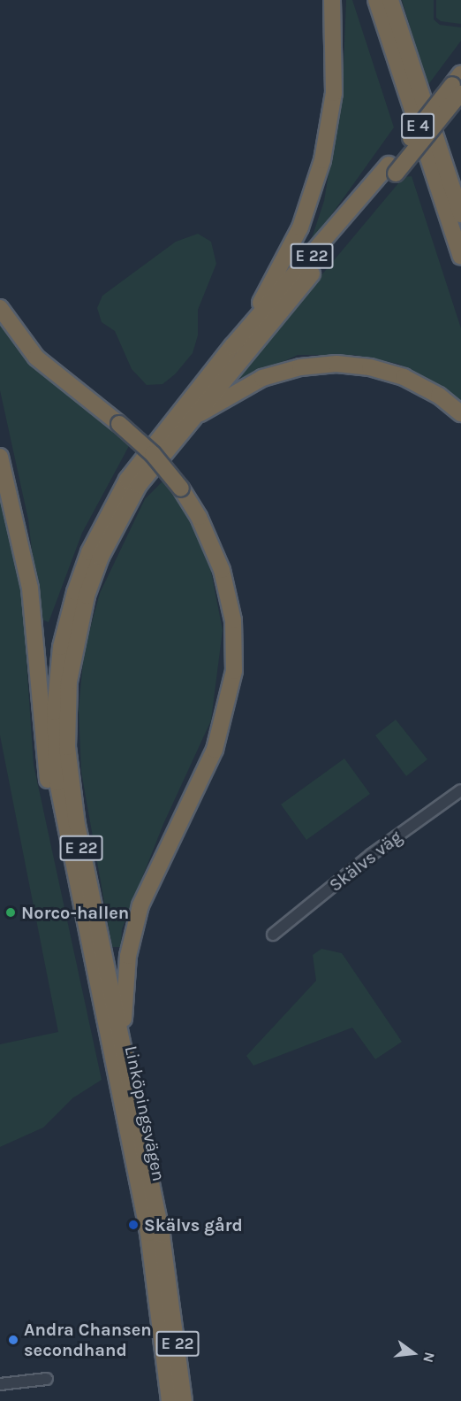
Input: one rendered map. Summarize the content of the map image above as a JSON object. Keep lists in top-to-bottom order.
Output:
{
  "streets": {
    "highway": ["E 4", "E 22", "Linköpingsvägen"],
    "street": ["Skälvs väg"]
  },
  "crossings": [
    ["E 22", "Linköpingsvägen"]
  ],
  "places": ["Norco-hallen", "Skälvs gård", "Andra Chansen secondhand"],
  "north": "right"
}
